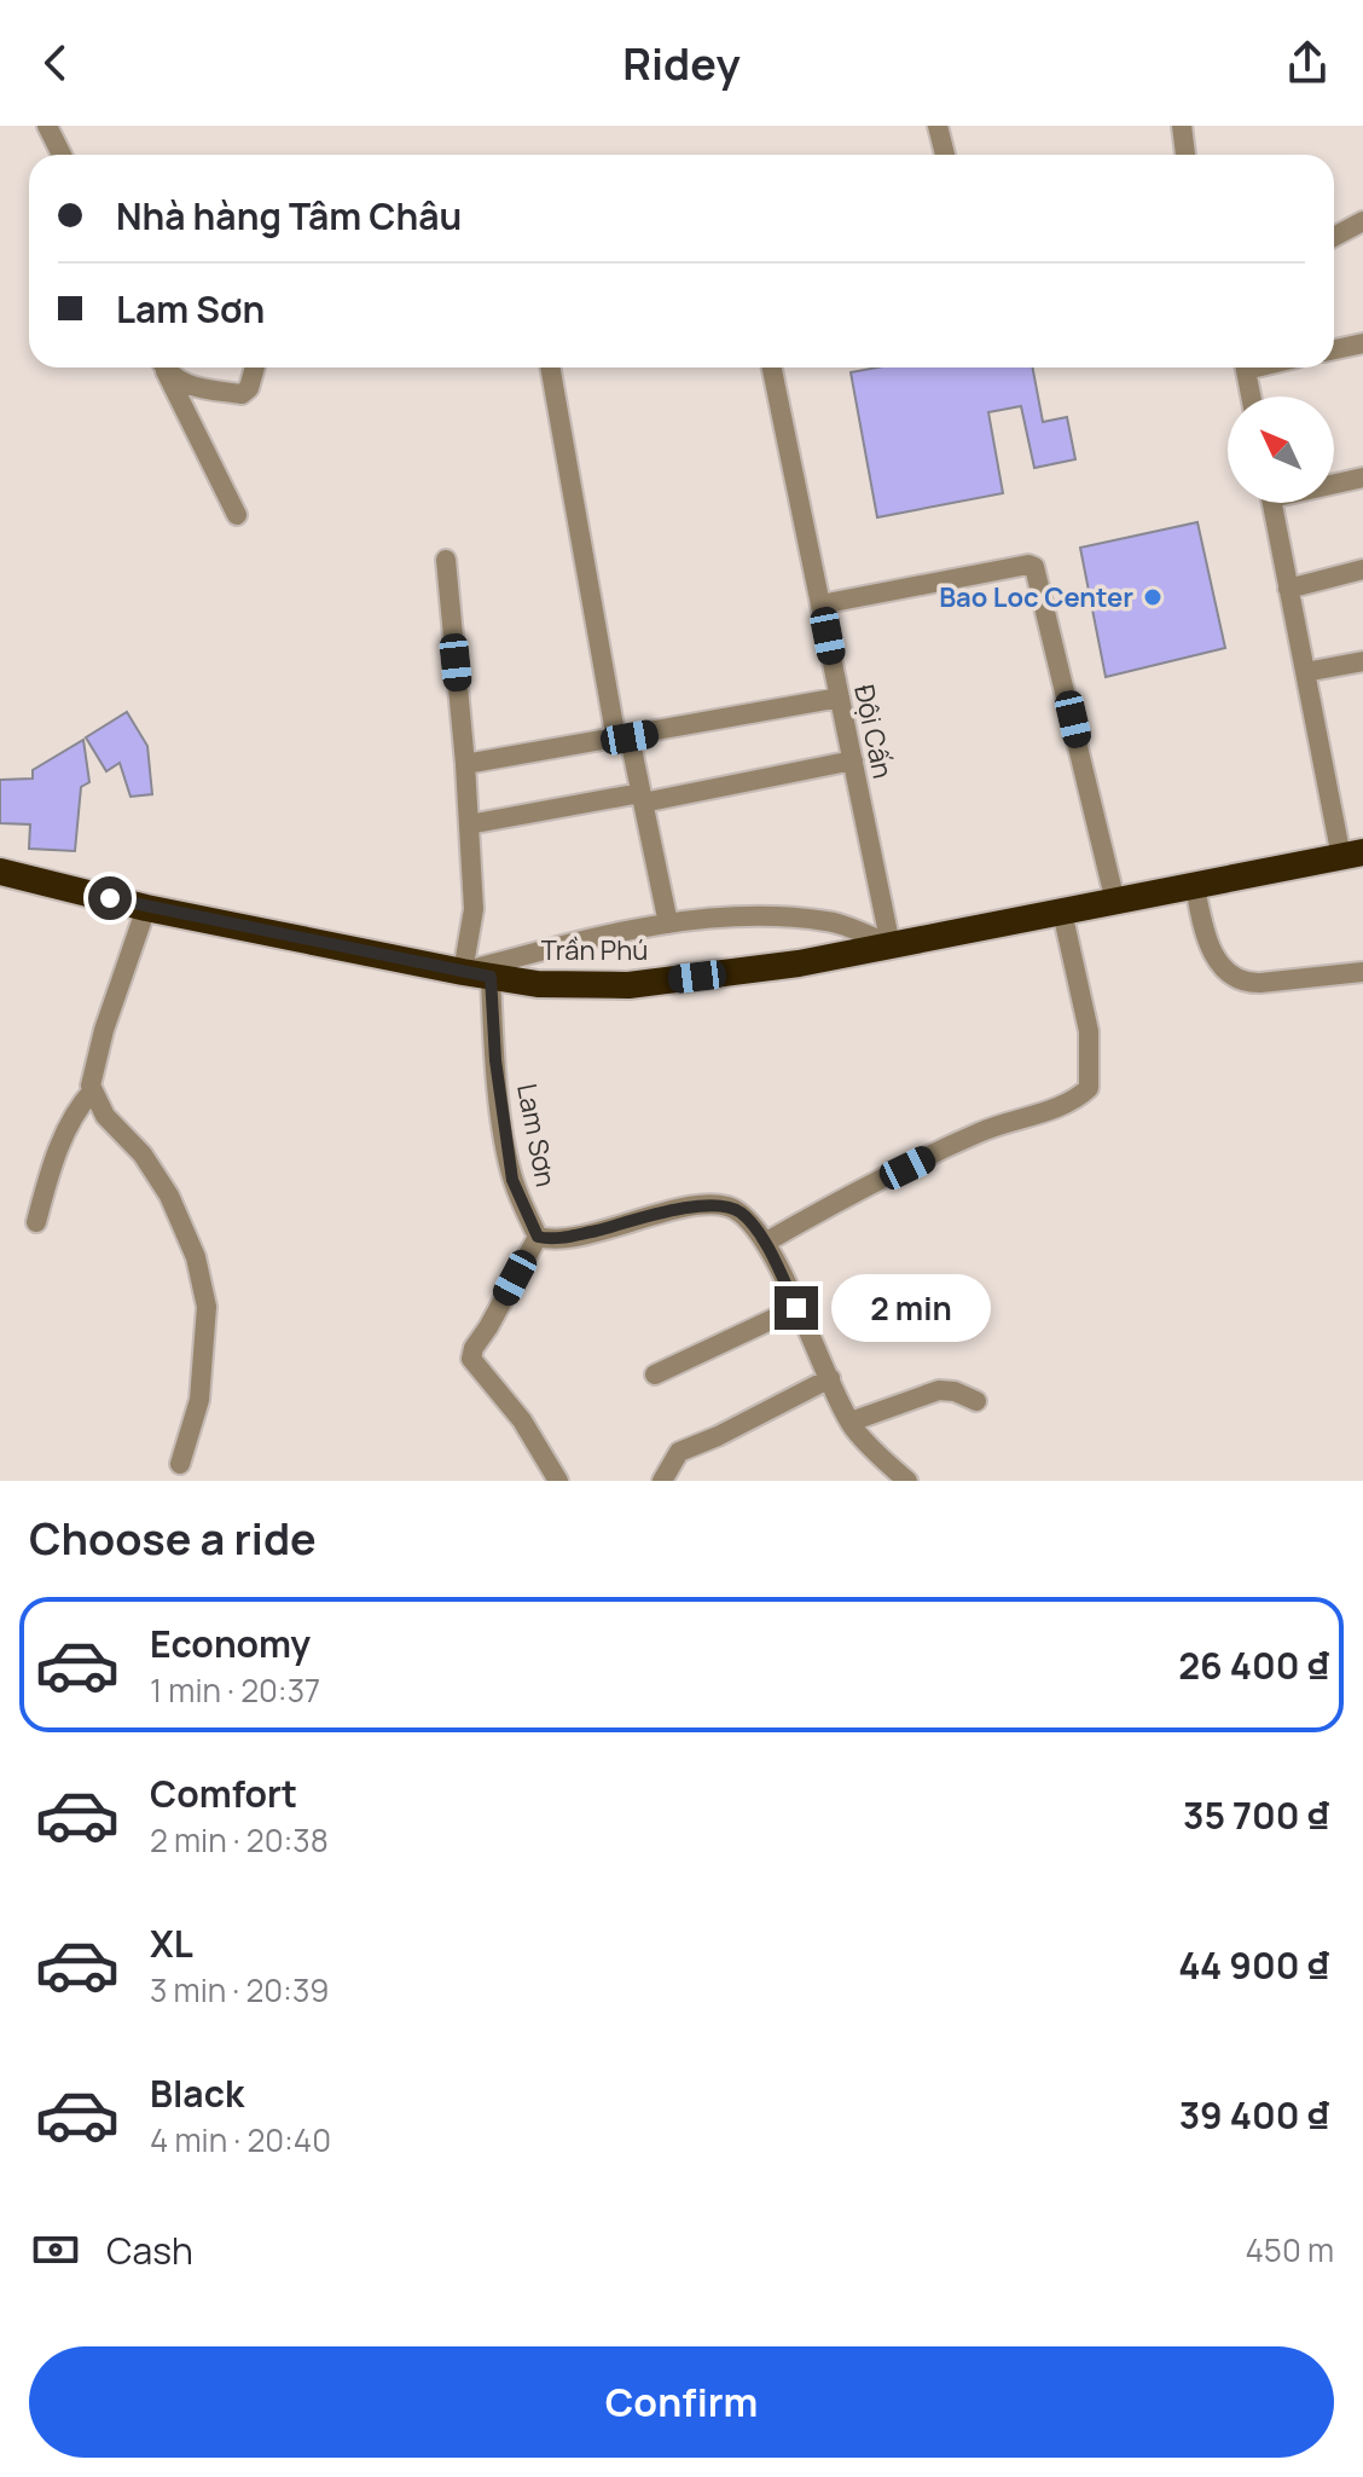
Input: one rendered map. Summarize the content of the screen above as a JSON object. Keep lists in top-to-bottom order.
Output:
{
  "streets": {
    "highway": ["Trần Phú"],
    "street": ["Đội Cấn", "Lam Sơn"]
  },
  "crossings": [
    ["Đội Cấn", "Trần Phú"],
    ["Trần Phú", "Lam Sơn"]
  ],
  "places": ["Bao Loc Center"],
  "north": "top left",
  "page": {
    "header": "Ridey",
    "banner": ["Nhà hàng Tâm Châu", "Lam Sơn"],
    "bubble": "2 min",
    "heading": "Choose a ride",
    "list": [
      {
        "name": "Economy",
        "note": "1 min · 20:37",
        "value": "26 400 ₫"
      },
      {
        "name": "Comfort",
        "note": "2 min · 20:38",
        "value": "35 700 ₫"
      },
      {
        "name": "XL",
        "note": "3 min · 20:39",
        "value": "44 900 ₫"
      },
      {
        "name": "Black",
        "note": "4 min · 20:40",
        "value": "39 400 ₫"
      }
    ],
    "pay": ["Cash", "450 m"],
    "buttons": "Confirm"
  }
}
